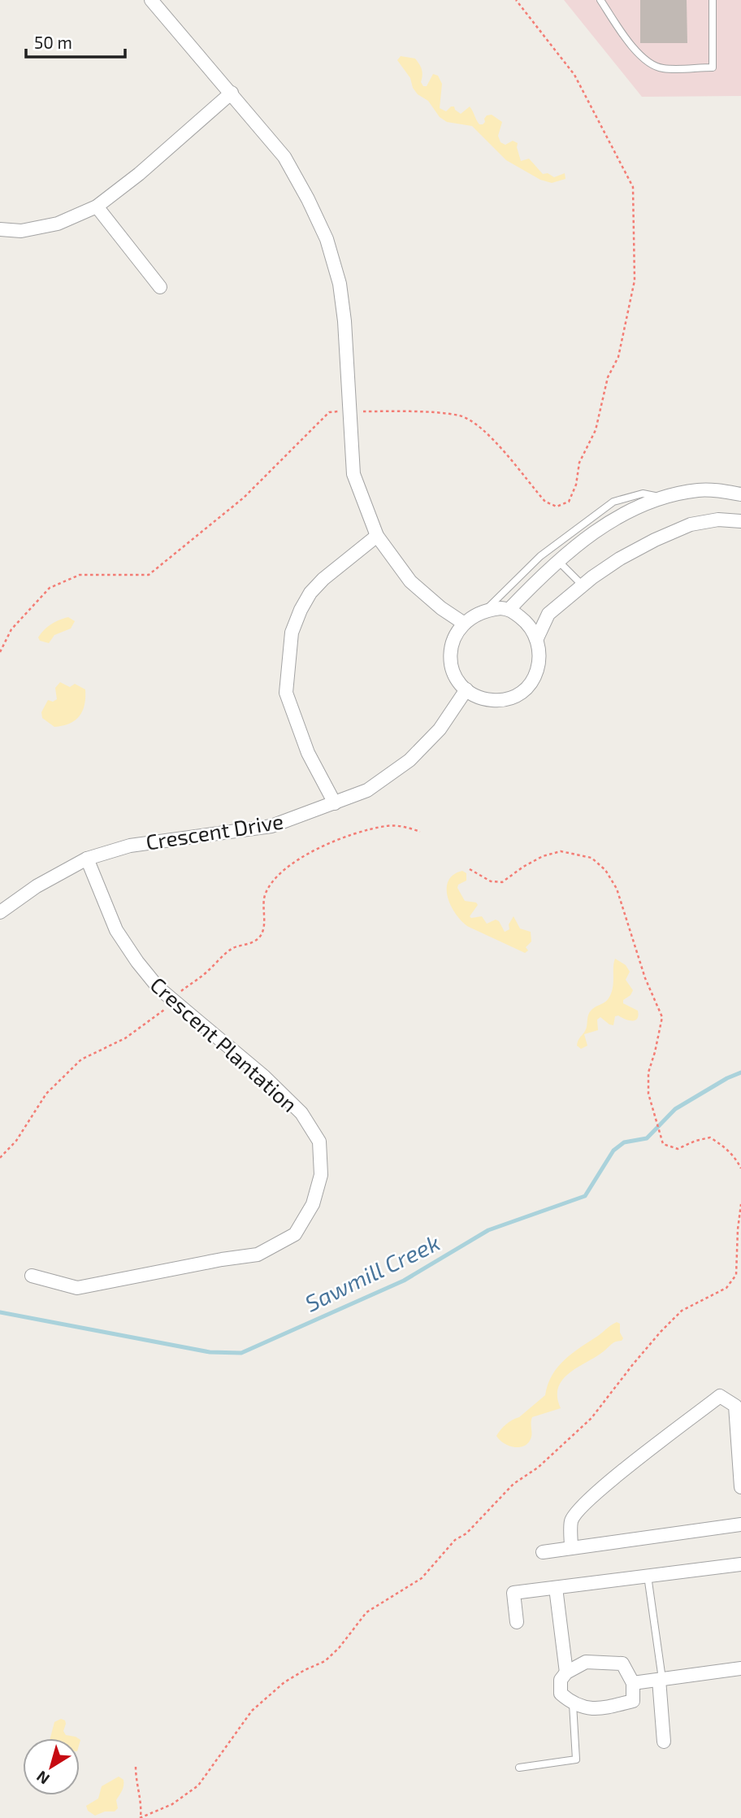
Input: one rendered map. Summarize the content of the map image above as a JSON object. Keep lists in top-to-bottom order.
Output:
{
  "streets": {
    "street": ["Crescent Drive", "Crescent Plantation"]
  },
  "crossings": [
    ["Crescent Drive", "Crescent Plantation"]
  ],
  "water": ["Sawmill Creek"],
  "scale_bar": "50 m",
  "north": "bottom left"
}
